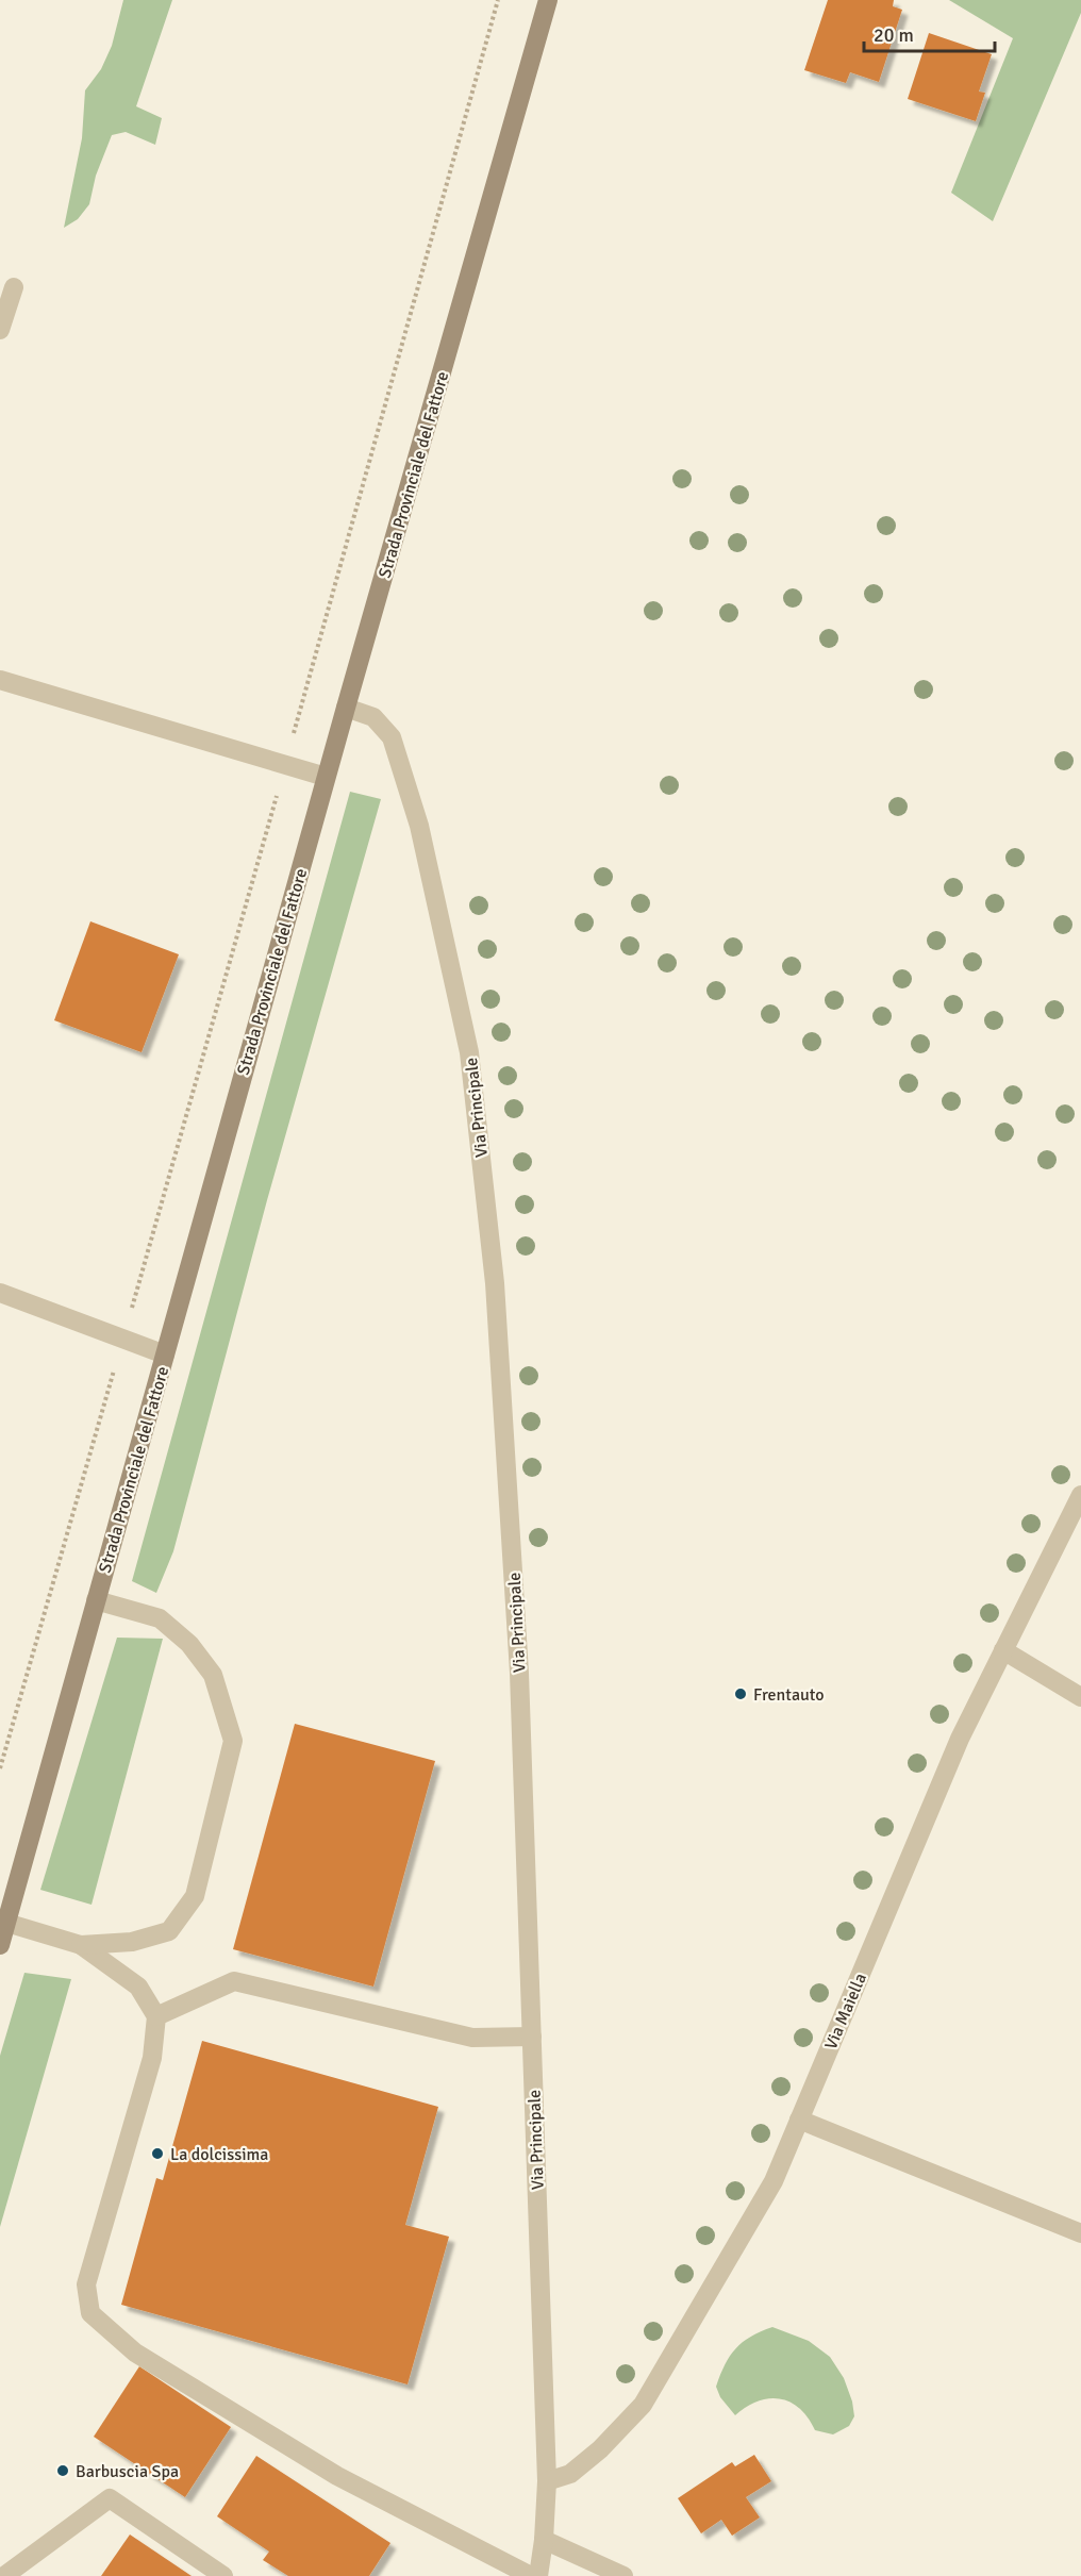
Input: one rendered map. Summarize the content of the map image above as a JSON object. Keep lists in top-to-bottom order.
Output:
{
  "streets": {
    "main road": ["Strada Provinciale del Fattore"],
    "street": ["Via Principale", "Via Maiella"]
  },
  "crossings": [
    ["Strada Provinciale del Fattore", "Via Principale"],
    ["Via Principale", "Via Maiella"]
  ],
  "places": ["Frentauto", "La dolcissima", "Barbuscia Spa"],
  "scale_bar": "20 m"
}
